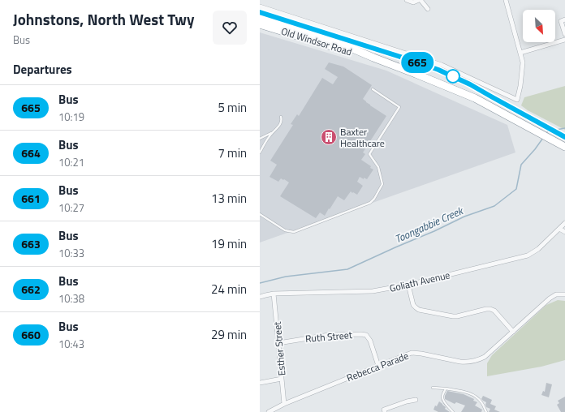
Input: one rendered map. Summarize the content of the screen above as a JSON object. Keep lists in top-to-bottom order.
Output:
{
  "streets": {
    "highway": ["Old Windsor Road"],
    "street": [
      "Goliath Avenue",
      "Ruth Street",
      "Esther Street",
      "Rebecca Parade"
    ]
  },
  "crossings": [
    ["Goliath Avenue", "Esther Street"],
    ["Ruth Street", "Esther Street"],
    ["Ruth Street", "Rebecca Parade"],
    ["Esther Street", "Rebecca Parade"]
  ],
  "water": ["Toongabbie Creek"],
  "places": {
    "building": ["Baxter Healthcare"]
  },
  "lines": ["bus line 665"],
  "north": "bottom right",
  "page": {
    "heading": [
      ["Johnstons, North West Twy", "Bus"],
      "Departures"
    ],
    "on_map": "665",
    "list": [
      {
        "mark": "665",
        "name": "Bus",
        "note": "10:19",
        "value": "5 min"
      },
      {
        "mark": "664",
        "name": "Bus",
        "note": "10:21",
        "value": "7 min"
      },
      {
        "mark": "661",
        "name": "Bus",
        "note": "10:27",
        "value": "13 min"
      },
      {
        "mark": "663",
        "name": "Bus",
        "note": "10:33",
        "value": "19 min"
      },
      {
        "mark": "662",
        "name": "Bus",
        "note": "10:38",
        "value": "24 min"
      },
      {
        "mark": "660",
        "name": "Bus",
        "note": "10:43",
        "value": "29 min"
      }
    ]
  }
}
